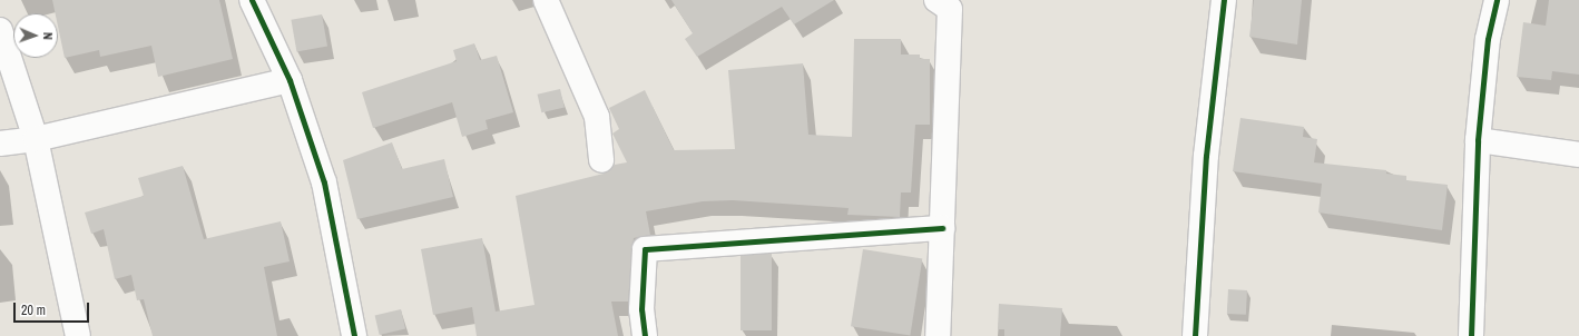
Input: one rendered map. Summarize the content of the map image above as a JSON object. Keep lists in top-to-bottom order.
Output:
{
  "scale_bar": "20 m",
  "north": "right"
}
